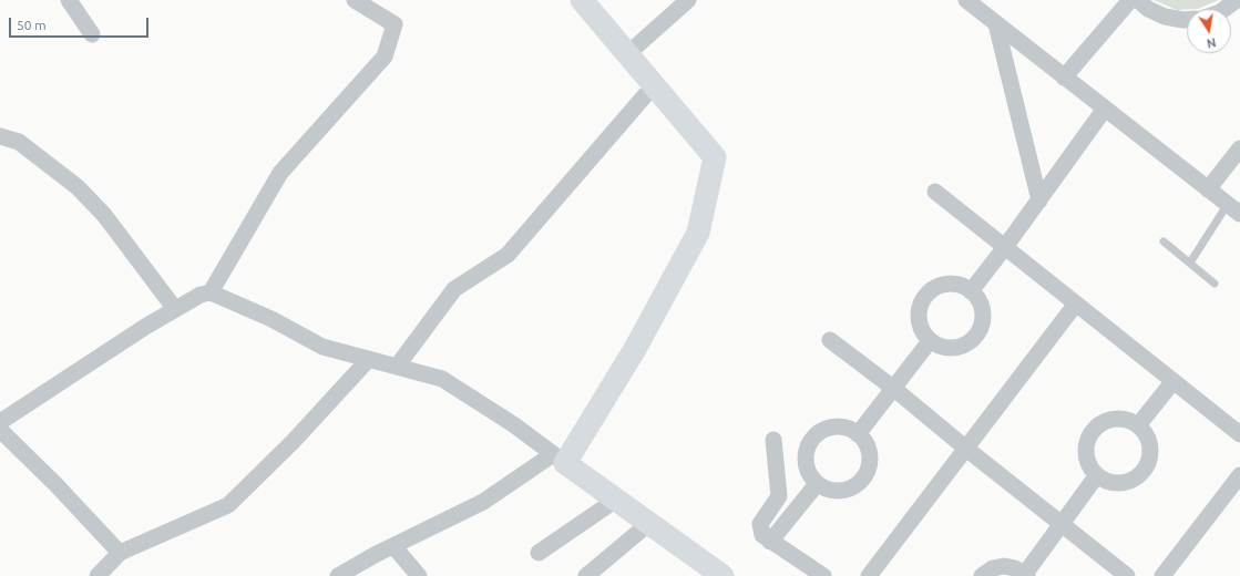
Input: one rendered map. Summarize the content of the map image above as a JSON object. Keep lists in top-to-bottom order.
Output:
{
  "scale_bar": "50 m",
  "north": "bottom"
}
